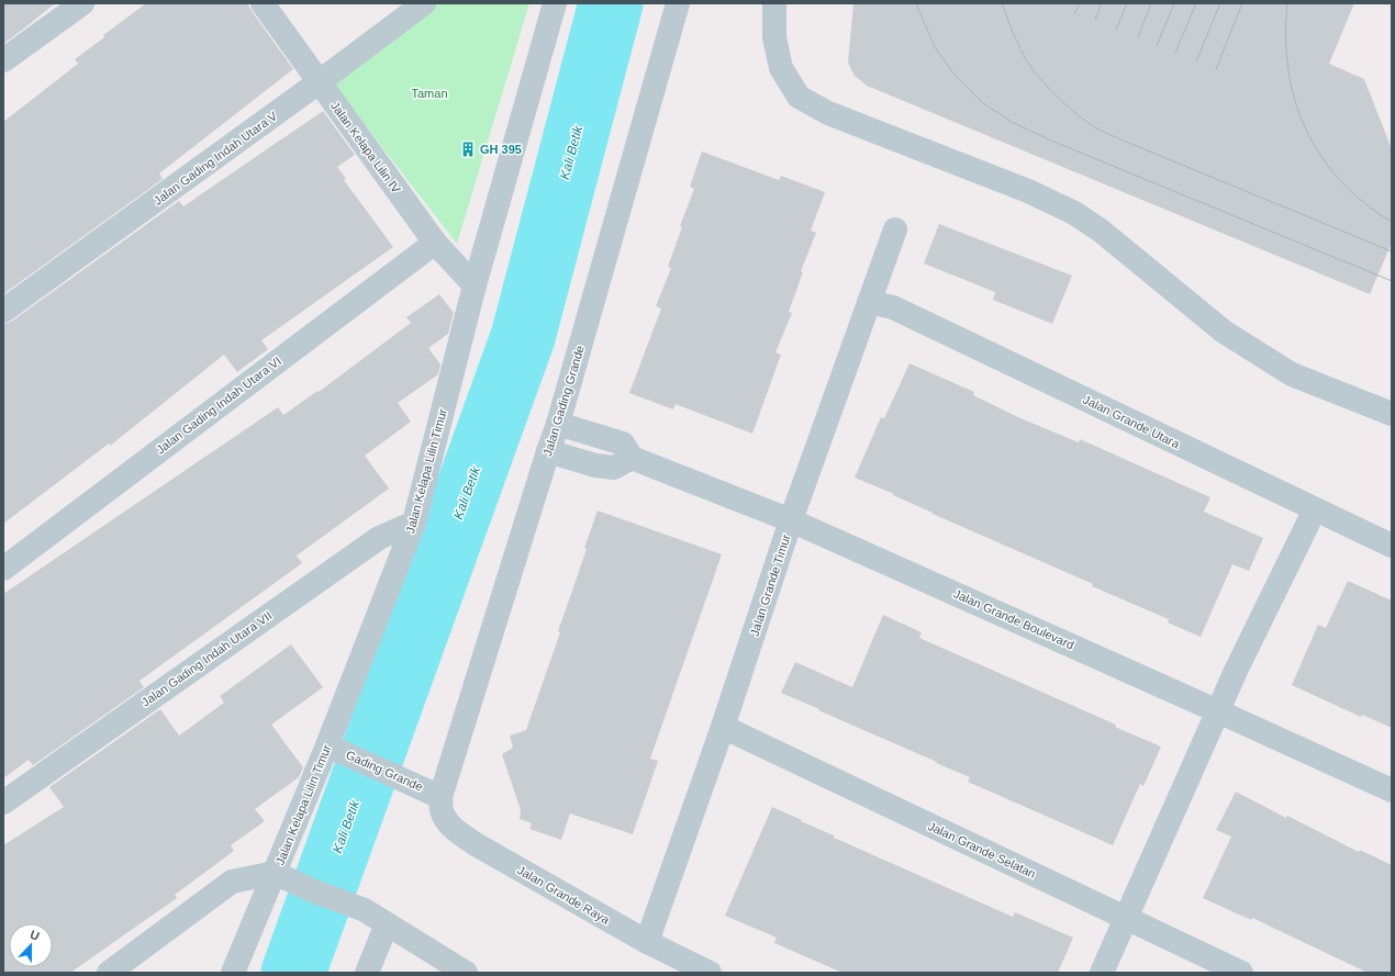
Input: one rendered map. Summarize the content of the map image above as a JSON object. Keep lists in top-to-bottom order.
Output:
{
  "streets": {
    "street": [
      "Jalan Kelapa Lilin IV",
      "Jalan Gading Indah Utara V",
      "Jalan Gading Grande",
      "Jalan Gading Indah Utara VI",
      "Jalan Grande Utara",
      "Jalan Kelapa Lilin Timur",
      "Jalan Grande Timur",
      "Jalan Grande Boulevard",
      "Jalan Gading Indah Utara VII",
      "Gading Grande",
      "Jalan Grande Selatan",
      "Jalan Grande Raya"
    ]
  },
  "crossings": [
    ["Jalan Kelapa Lilin IV", "Jalan Gading Indah Utara V"],
    ["Jalan Kelapa Lilin IV", "Jalan Gading Indah Utara VI"],
    ["Jalan Kelapa Lilin IV", "Jalan Kelapa Lilin Timur"],
    ["Jalan Gading Grande", "Jalan Grande Boulevard"],
    ["Jalan Gading Grande", "Gading Grande"],
    ["Jalan Gading Grande", "Jalan Grande Raya"],
    ["Jalan Grande Utara", "Jalan Grande Timur"],
    ["Jalan Kelapa Lilin Timur", "Jalan Gading Indah Utara VII"],
    ["Jalan Kelapa Lilin Timur", "Gading Grande"],
    ["Jalan Grande Timur", "Jalan Grande Boulevard"],
    ["Jalan Grande Timur", "Jalan Grande Selatan"],
    ["Jalan Grande Timur", "Jalan Grande Raya"],
    ["Gading Grande", "Jalan Grande Raya"]
  ],
  "water": ["Kali Betik"],
  "parks": ["Taman"],
  "places": {
    "building": ["GH 395"]
  },
  "north": "top"
}
